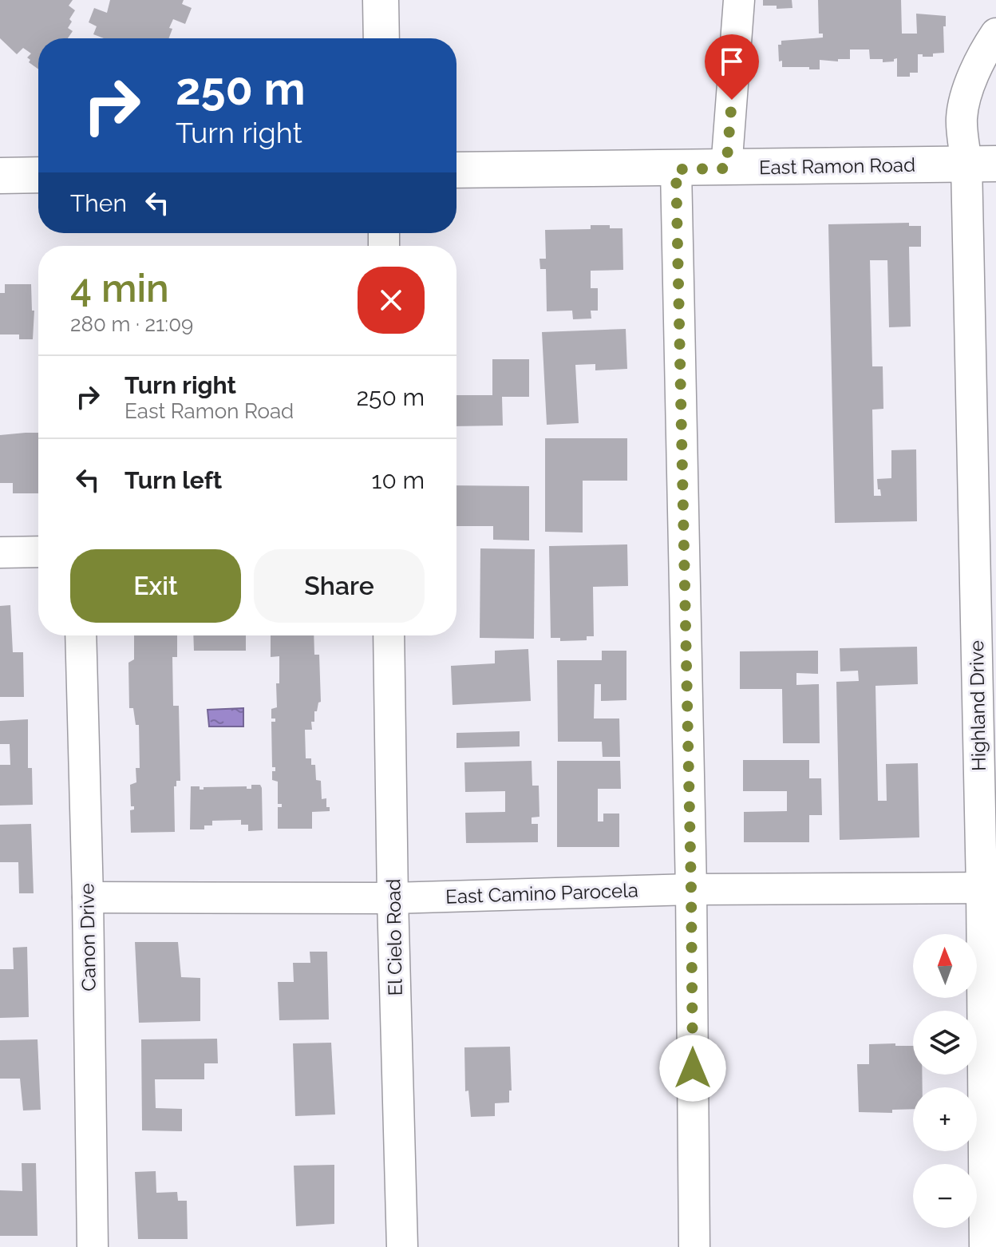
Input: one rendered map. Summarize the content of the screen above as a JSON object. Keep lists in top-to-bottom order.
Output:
{
  "streets": {
    "main road": ["East Ramon Road"],
    "street": [
      "Highland Drive",
      "East Camino Parocela",
      "Canon Drive",
      "El Cielo Road"
    ]
  },
  "crossings": [
    ["East Ramon Road", "Highland Drive"],
    ["Highland Drive", "East Camino Parocela"],
    ["East Camino Parocela", "Canon Drive"],
    ["East Camino Parocela", "El Cielo Road"]
  ],
  "north": "top",
  "page": {
    "turn": ["250 m", "Turn right"],
    "then": "Then",
    "heading": ["4 min", "280 m · 21:09"],
    "list": [
      {
        "name": "Turn right",
        "note": "East Ramon Road",
        "value": "250 m"
      },
      {
        "name": "Turn left",
        "value": "10 m"
      }
    ],
    "buttons": ["Exit", "Share"],
    "map_buttons": ["+", "−"]
  }
}
